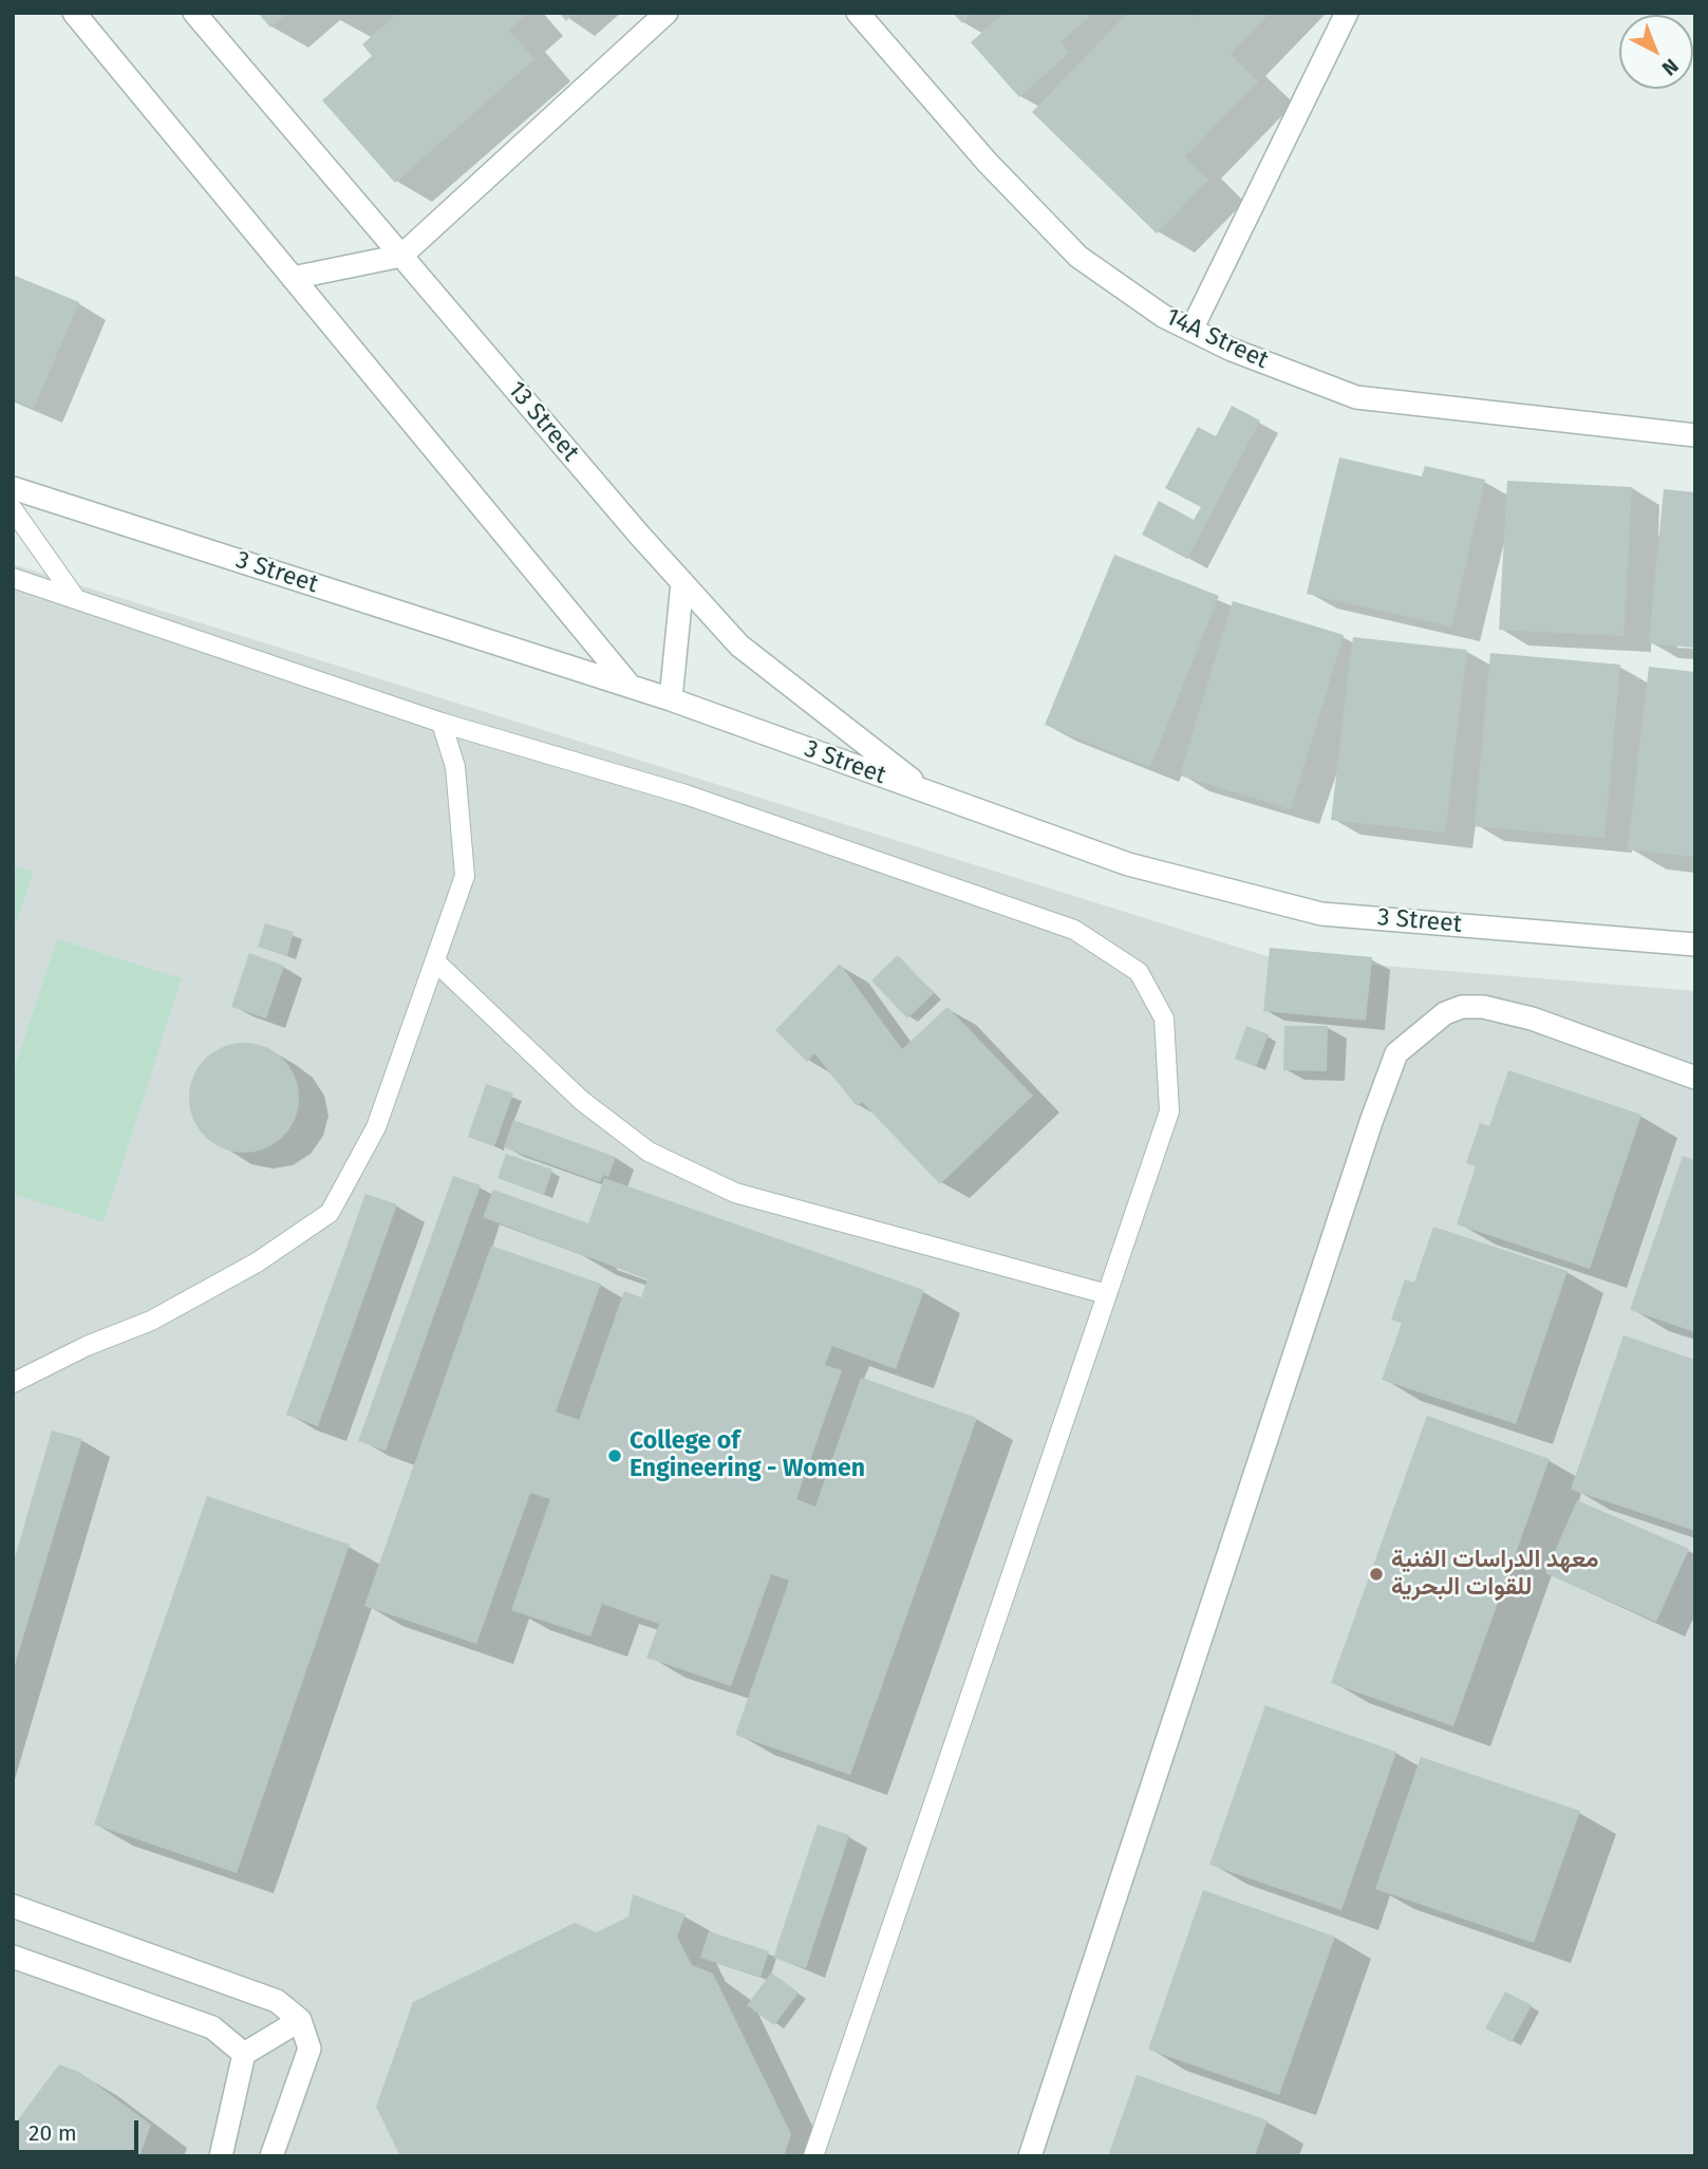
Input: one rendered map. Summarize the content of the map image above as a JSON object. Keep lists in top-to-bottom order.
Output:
{
  "streets": {
    "street": ["14A Street", "13 Street", "3 Street"]
  },
  "crossings": [
    ["13 Street", "3 Street"]
  ],
  "places": ["College of Engineering - Women", "معهد الدراسات الفنية للقوات البحرية"],
  "scale_bar": "20 m",
  "north": "bottom right"
}
